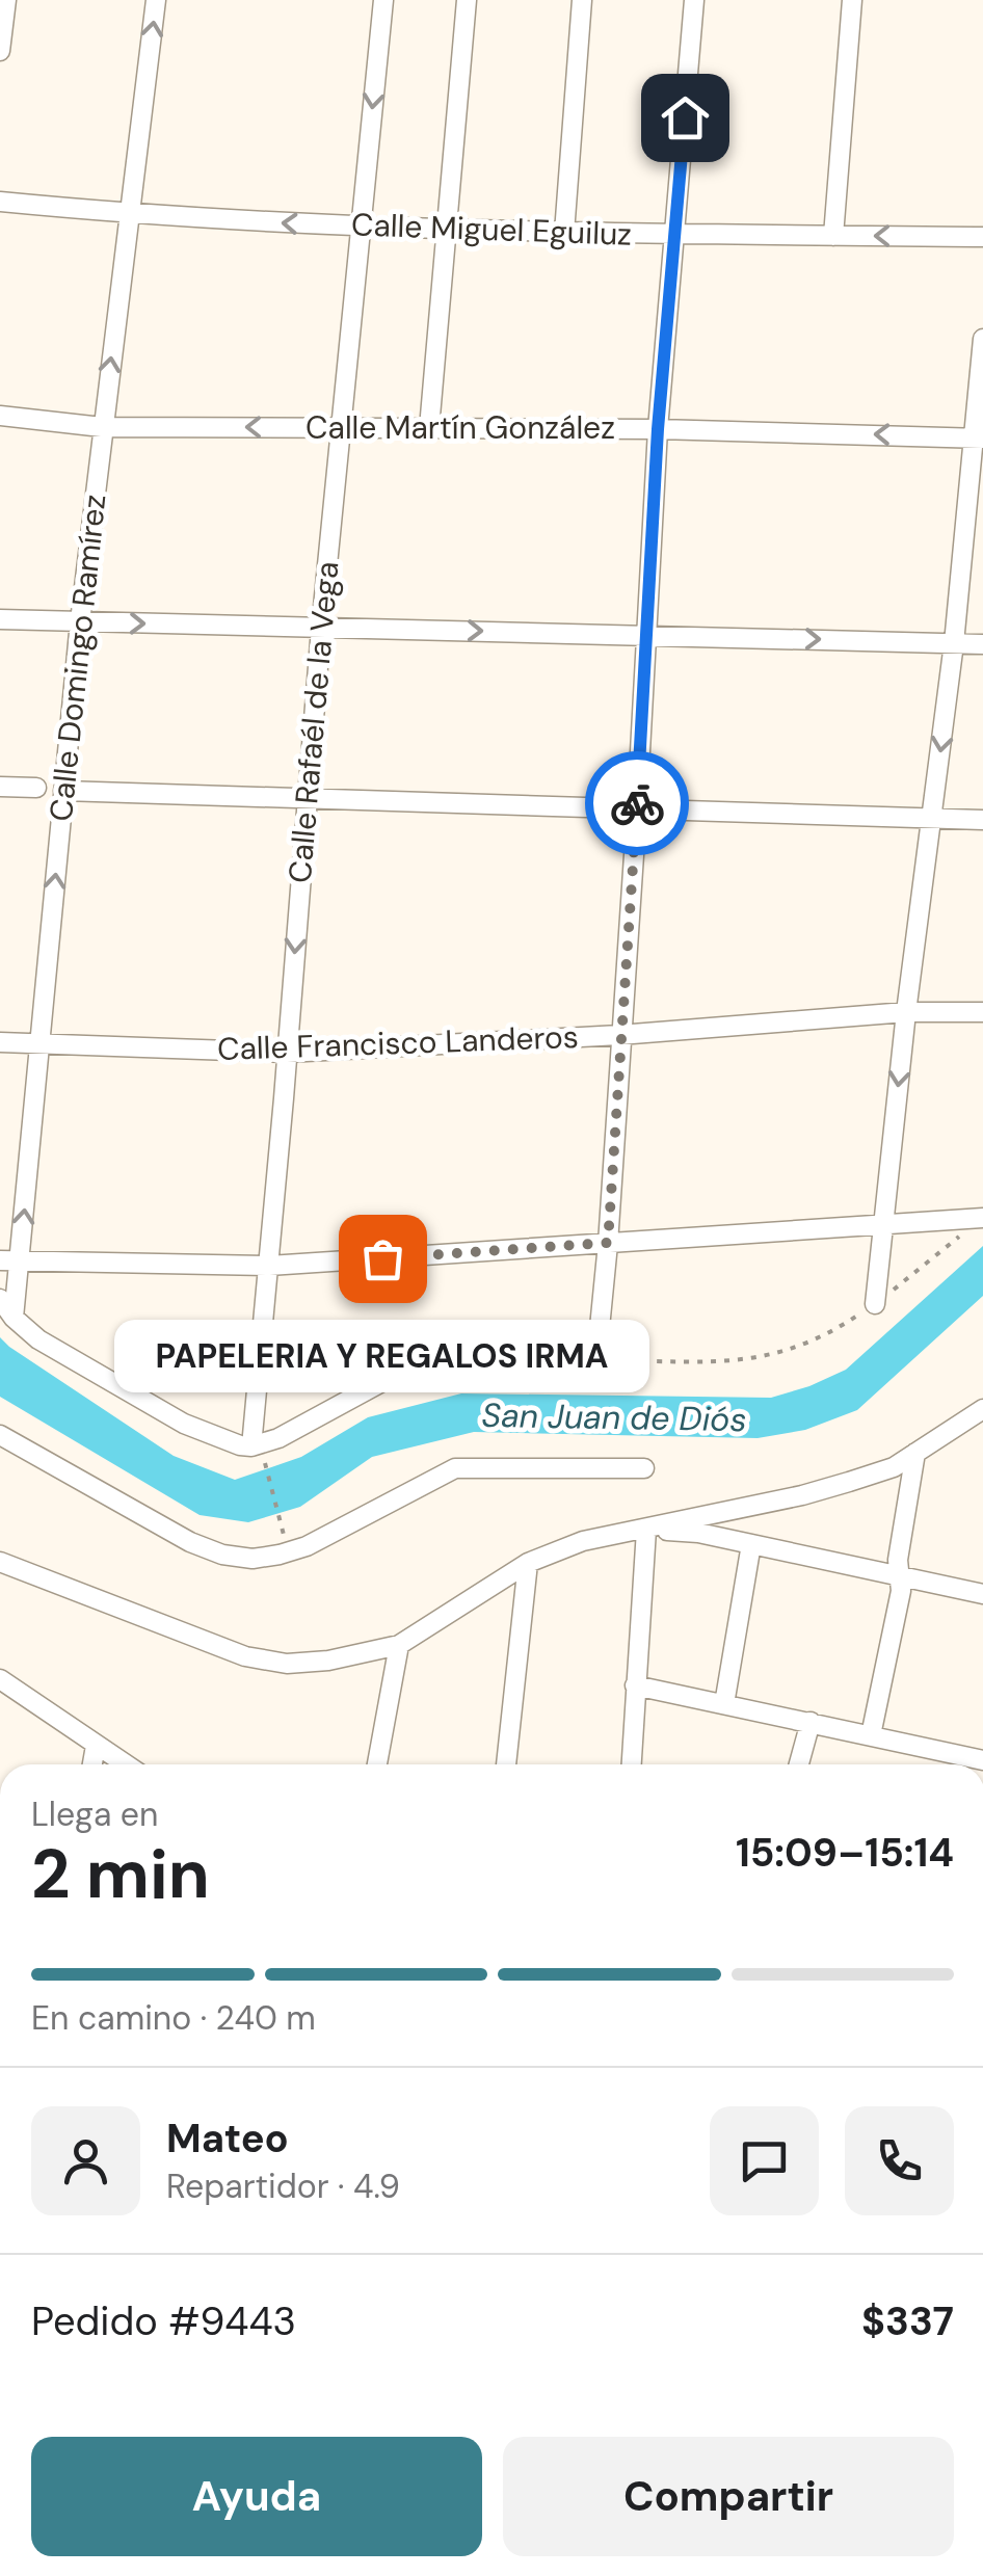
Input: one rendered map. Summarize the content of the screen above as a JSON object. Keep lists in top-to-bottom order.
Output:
{
  "streets": {
    "street": [
      "Calle Miguel Eguiluz",
      "Calle Martín González",
      "Calle Domingo Ramírez",
      "Calle Rafaél de la Vega",
      "Calle Francisco Landeros"
    ]
  },
  "crossings": [
    ["Calle Miguel Eguiluz", "Calle Domingo Ramírez"],
    ["Calle Miguel Eguiluz", "Calle Rafaél de la Vega"],
    ["Calle Martín González", "Calle Domingo Ramírez"],
    ["Calle Martín González", "Calle Rafaél de la Vega"],
    ["Calle Domingo Ramírez", "Calle Francisco Landeros"],
    ["Calle Rafaél de la Vega", "Calle Francisco Landeros"]
  ],
  "one_way": ["Calle Miguel Eguiluz", "Calle Martín González", "Calle Domingo Ramírez"],
  "water": ["San Juan de Diós"],
  "places": ["PAPELERIA Y REGALOS IRMA"],
  "page": {
    "bubble": "PAPELERIA Y REGALOS IRMA",
    "heading": ["2 min", "Llega en", "15:09–15:14"],
    "panel": [
      "Mateo",
      "Repartidor · 4.9",
      "Pedido #9443",
      "$337"
    ],
    "bar": "En camino · 240 m",
    "buttons": ["Ayuda", "Compartir"]
  }
}
